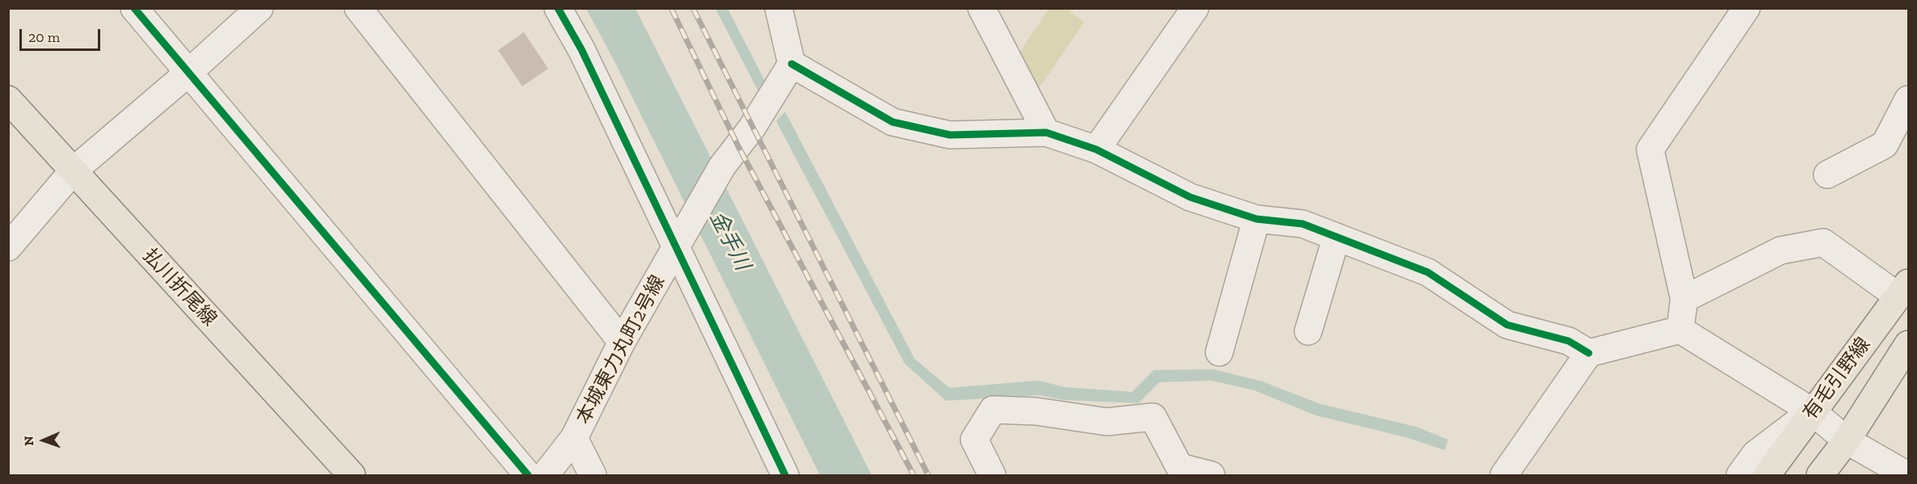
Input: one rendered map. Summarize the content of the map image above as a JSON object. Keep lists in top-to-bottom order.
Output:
{
  "streets": {
    "main road": ["払川折尾線", "有毛引野線"],
    "street": ["本城東力丸町2号線"]
  },
  "water": ["金手川"],
  "scale_bar": "20 m",
  "north": "left"
}
